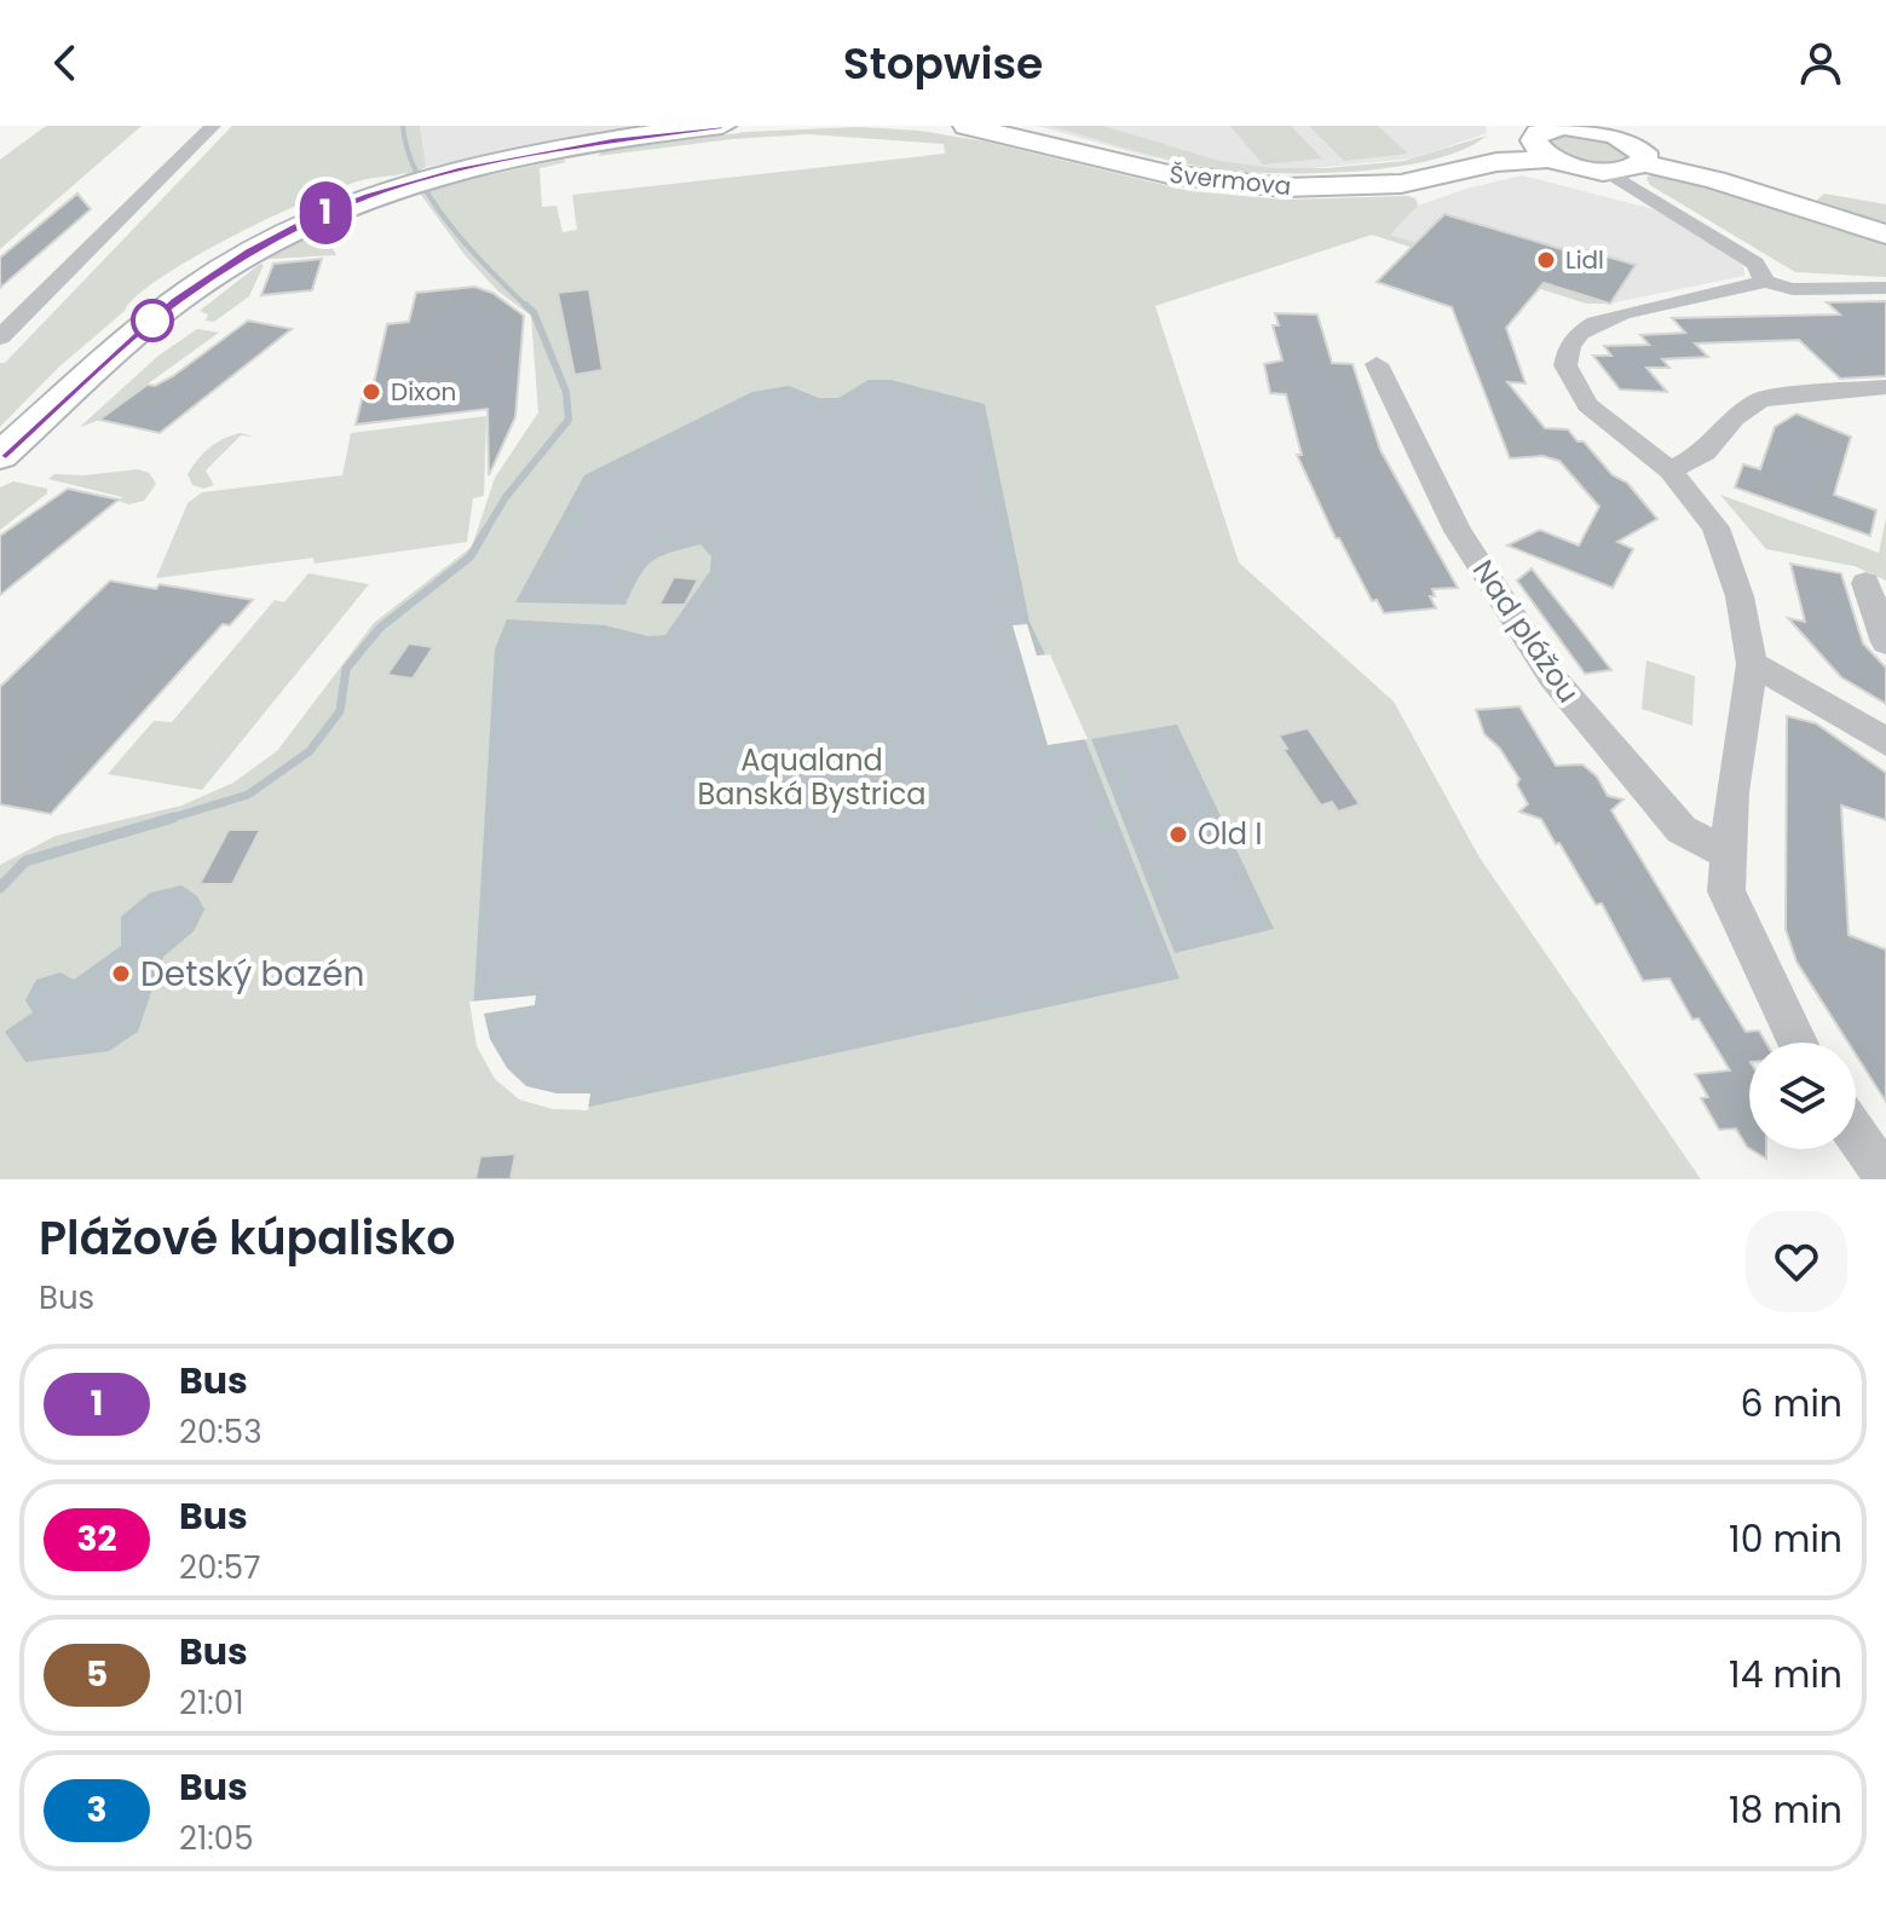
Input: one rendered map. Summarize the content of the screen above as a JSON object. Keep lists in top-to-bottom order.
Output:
{
  "streets": {
    "street": ["Švermova", "Nad plážou"]
  },
  "parks": ["Aqualand Banská Bystrica"],
  "places": [
    "Lidl",
    "Dixon",
    "Old I",
    "Detský bazén"
  ],
  "lines": ["bus line 1"],
  "page": {
    "header": "Stopwise",
    "on_map": "1",
    "heading": ["Plážové kúpalisko", "Bus"],
    "list": [
      {
        "mark": "1",
        "name": "Bus",
        "note": "20:53",
        "value": "6 min"
      },
      {
        "mark": "32",
        "name": "Bus",
        "note": "20:57",
        "value": "10 min"
      },
      {
        "mark": "5",
        "name": "Bus",
        "note": "21:01",
        "value": "14 min"
      },
      {
        "mark": "3",
        "name": "Bus",
        "note": "21:05",
        "value": "18 min"
      }
    ]
  }
}
